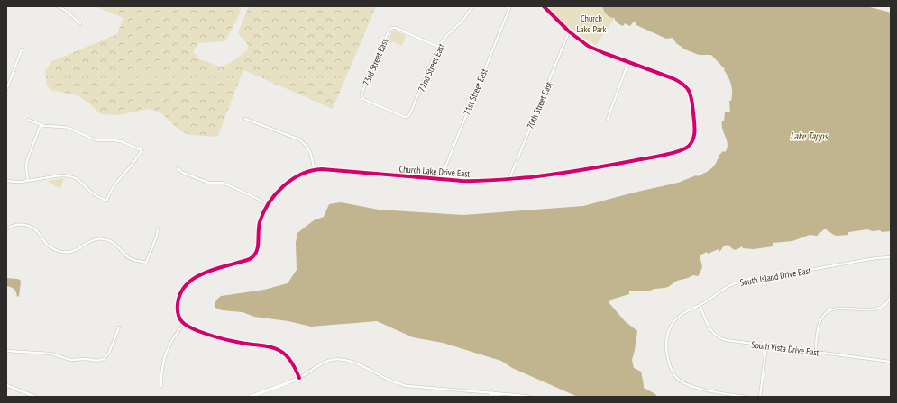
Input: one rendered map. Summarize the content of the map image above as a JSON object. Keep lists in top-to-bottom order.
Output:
{
  "streets": {
    "street": [
      "73rd Street East",
      "72nd Street East",
      "71st Street East",
      "70th Street East",
      "Church Lake Drive East",
      "South Island Drive East",
      "South Vista Drive East"
    ]
  },
  "crossings": [
    ["73rd Street East", "72nd Street East"],
    ["71st Street East", "Church Lake Drive East"],
    ["70th Street East", "Church Lake Drive East"],
    ["South Island Drive East", "South Vista Drive East"]
  ],
  "water": ["Lake Tapps"],
  "parks": ["Church Lake Park"]
}
